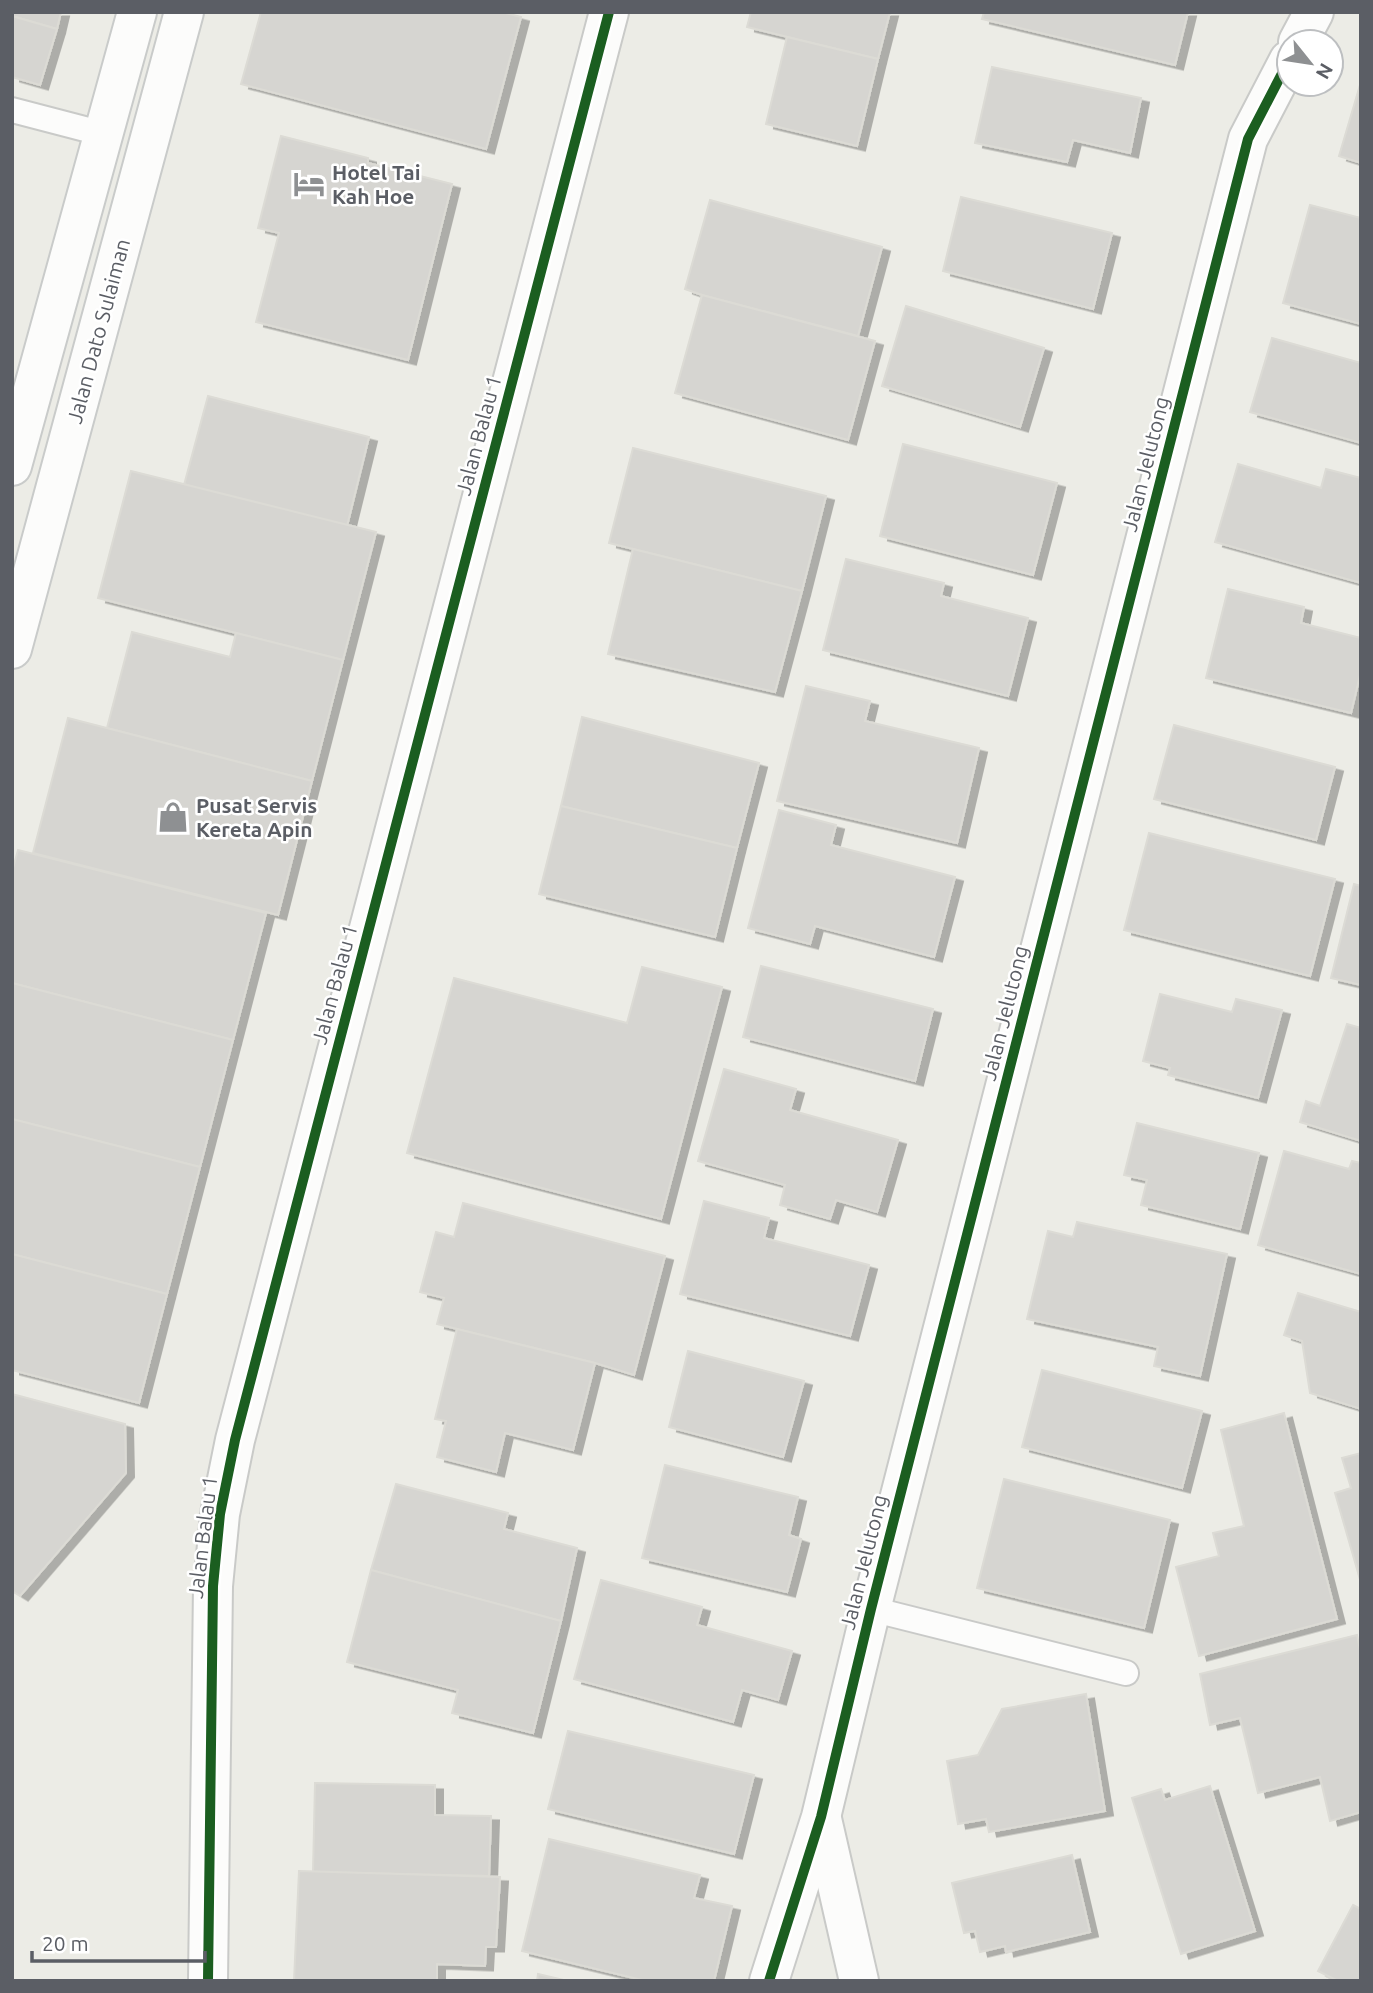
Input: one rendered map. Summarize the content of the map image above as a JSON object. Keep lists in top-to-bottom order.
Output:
{
  "streets": {
    "street": ["Jalan Dato Sulaiman", "Jalan Balau 1", "Jalan Jelutong"]
  },
  "places": {
    "hotel": ["Hotel Tai Kah Hoe"],
    "shop": ["Pusat Servis Kereta Apin"]
  },
  "scale_bar": "20 m",
  "north": "bottom right"
}
